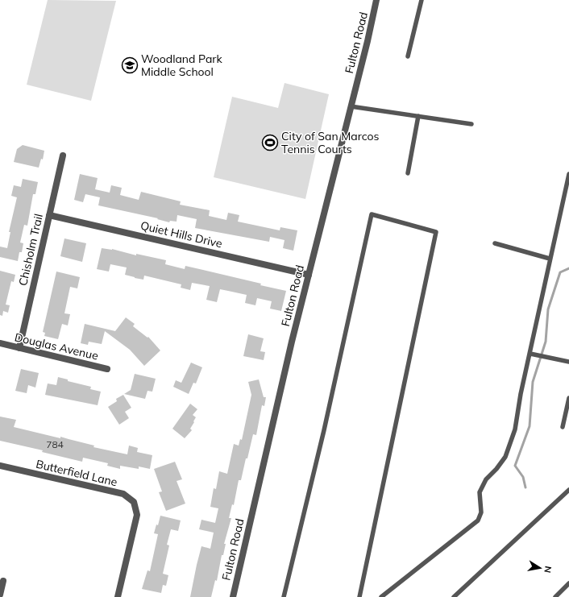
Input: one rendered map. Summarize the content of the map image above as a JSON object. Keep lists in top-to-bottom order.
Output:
{
  "streets": {
    "street": [
      "Fulton Road",
      "Quiet Hills Drive",
      "Chisholm Trail",
      "Douglas Avenue",
      "Butterfield Lane"
    ]
  },
  "crossings": [
    ["Fulton Road", "Quiet Hills Drive"],
    ["Quiet Hills Drive", "Chisholm Trail"],
    ["Chisholm Trail", "Douglas Avenue"]
  ],
  "places": {
    "school or university": ["Woodland Park Middle School"],
    "sports": ["City of San Marcos Tennis Courts"]
  },
  "house_numbers": ["784"],
  "north": "right"
}
